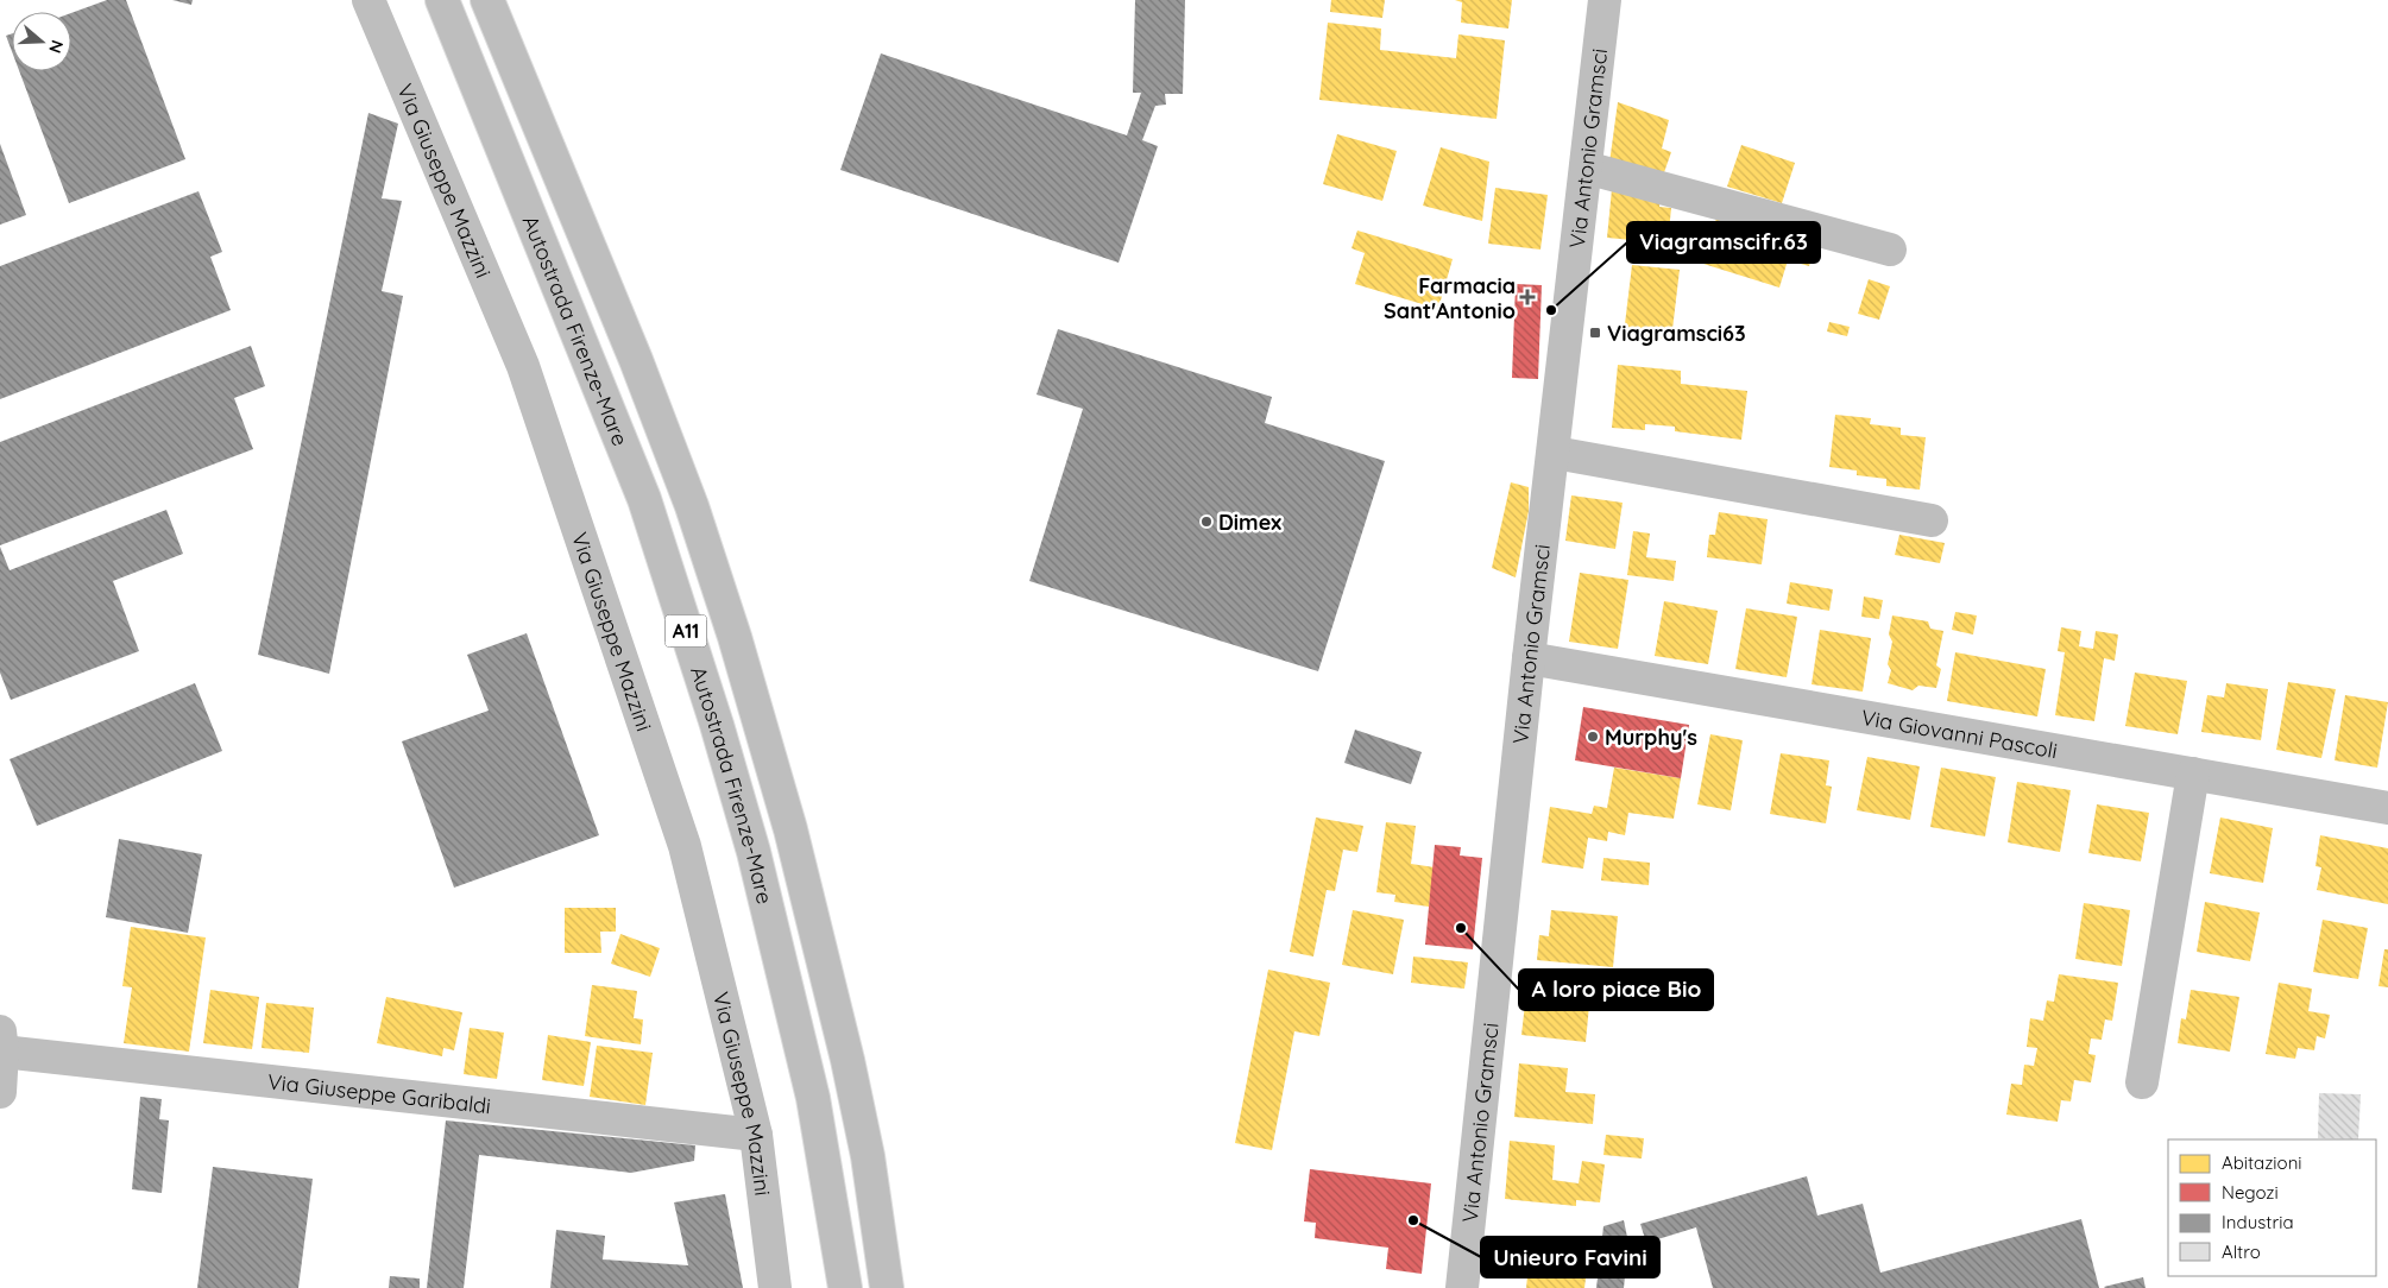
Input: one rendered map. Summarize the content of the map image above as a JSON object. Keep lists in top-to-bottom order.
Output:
{
  "streets": {
    "main road": [
      "Via Antonio Gramsci",
      "Via Giuseppe Mazzini",
      "Autostrada Firenze-Mare",
      "A11",
      "Via Giovanni Pascoli",
      "Via Giuseppe Garibaldi"
    ]
  },
  "crossings": [
    ["Via Antonio Gramsci", "Via Giovanni Pascoli"],
    ["Via Giuseppe Mazzini", "Via Giuseppe Garibaldi"]
  ],
  "places": {
    "health": ["Farmacia Sant'Antonio"],
    "other": [
      "Viagramscifr.63",
      "Dimex",
      "Murphy's",
      "A loro piace Bio",
      "Unieuro Favini"
    ],
    "transit": ["Viagramsci63"]
  },
  "legend": [
    "Abitazioni",
    "Negozi",
    "Industria",
    "Altro"
  ],
  "north": "right"
}
